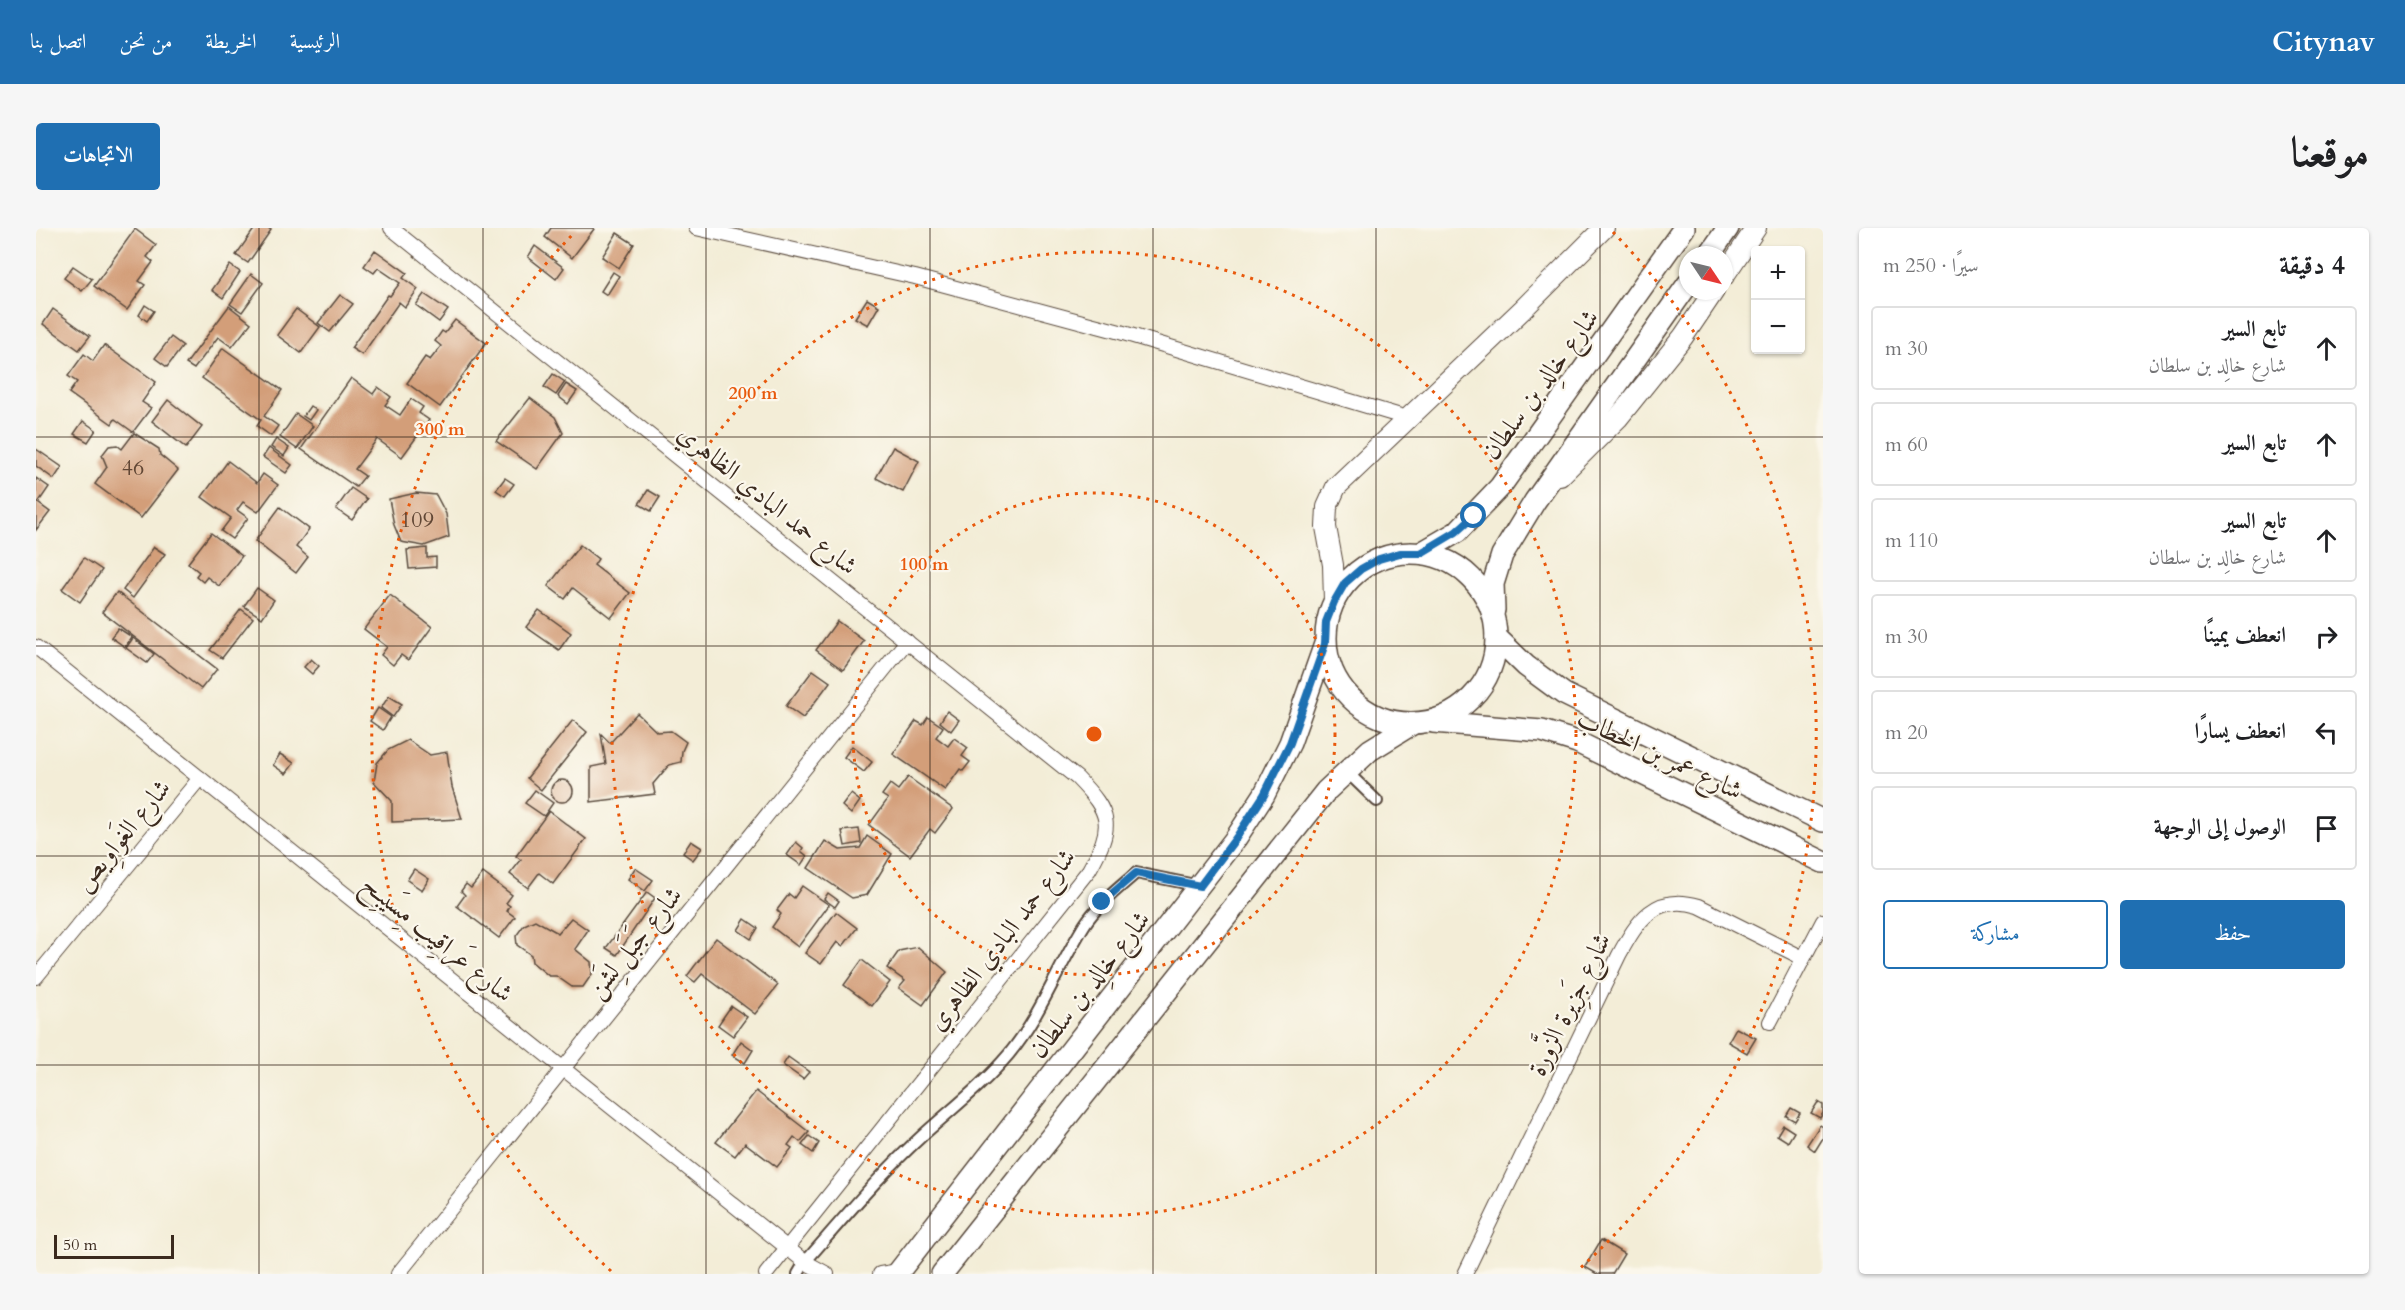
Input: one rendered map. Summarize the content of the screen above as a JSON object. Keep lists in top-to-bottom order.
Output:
{
  "streets": {
    "main road": ["شارع خالِد بن سلطان", "شارع عمر بن الخطاب"],
    "street": [
      "شارع حمد البادي الظاهري",
      "شارع الغَواوِيص",
      "شارع عَراقِيب مِسَيبِح",
      "شارع جَبَل لِشَن",
      "شارع جَزِيرة الزَّورة"
    ]
  },
  "crossings": [
    ["شارع خالِد بن سلطان", "شارع عمر بن الخطاب"],
    ["شارع حمد البادي الظاهري", "شارع عَراقِيب مِسَيبِح"],
    ["شارع حمد البادي الظاهري", "شارع جَبَل لِشَن"],
    ["شارع الغَواوِيص", "شارع عَراقِيب مِسَيبِح"],
    ["شارع عَراقِيب مِسَيبِح", "شارع جَبَل لِشَن"]
  ],
  "house_numbers": ["46", "109"],
  "scale_bar": "50 m",
  "north": "bottom right",
  "page": {
    "header": "Citynav",
    "nav": [
      "الرئيسية",
      "الخريطة",
      "من نحن",
      "اتصل بنا"
    ],
    "title": "موقعنا",
    "buttons": [
      "الاتجاهات",
      ["حفظ", "مشاركة"]
    ],
    "heading": ["4 دقيقة", "سيرًا · 250 m"],
    "map_buttons": ["+", "−"],
    "list": [
      ["تابع السير", "شارع خالِد بن سلطان", "30 m"],
      ["تابع السير", "60 m"],
      ["تابع السير", "شارع خالِد بن سلطان", "110 m"],
      ["انعطف يمينًا", "30 m"],
      ["انعطف يسارًا", "20 m"],
      "الوصول إلى الوجهة"
    ],
    "scale": "50 m"
  },
  "rings": ["200 m", "300 m", "100 m"]
}
